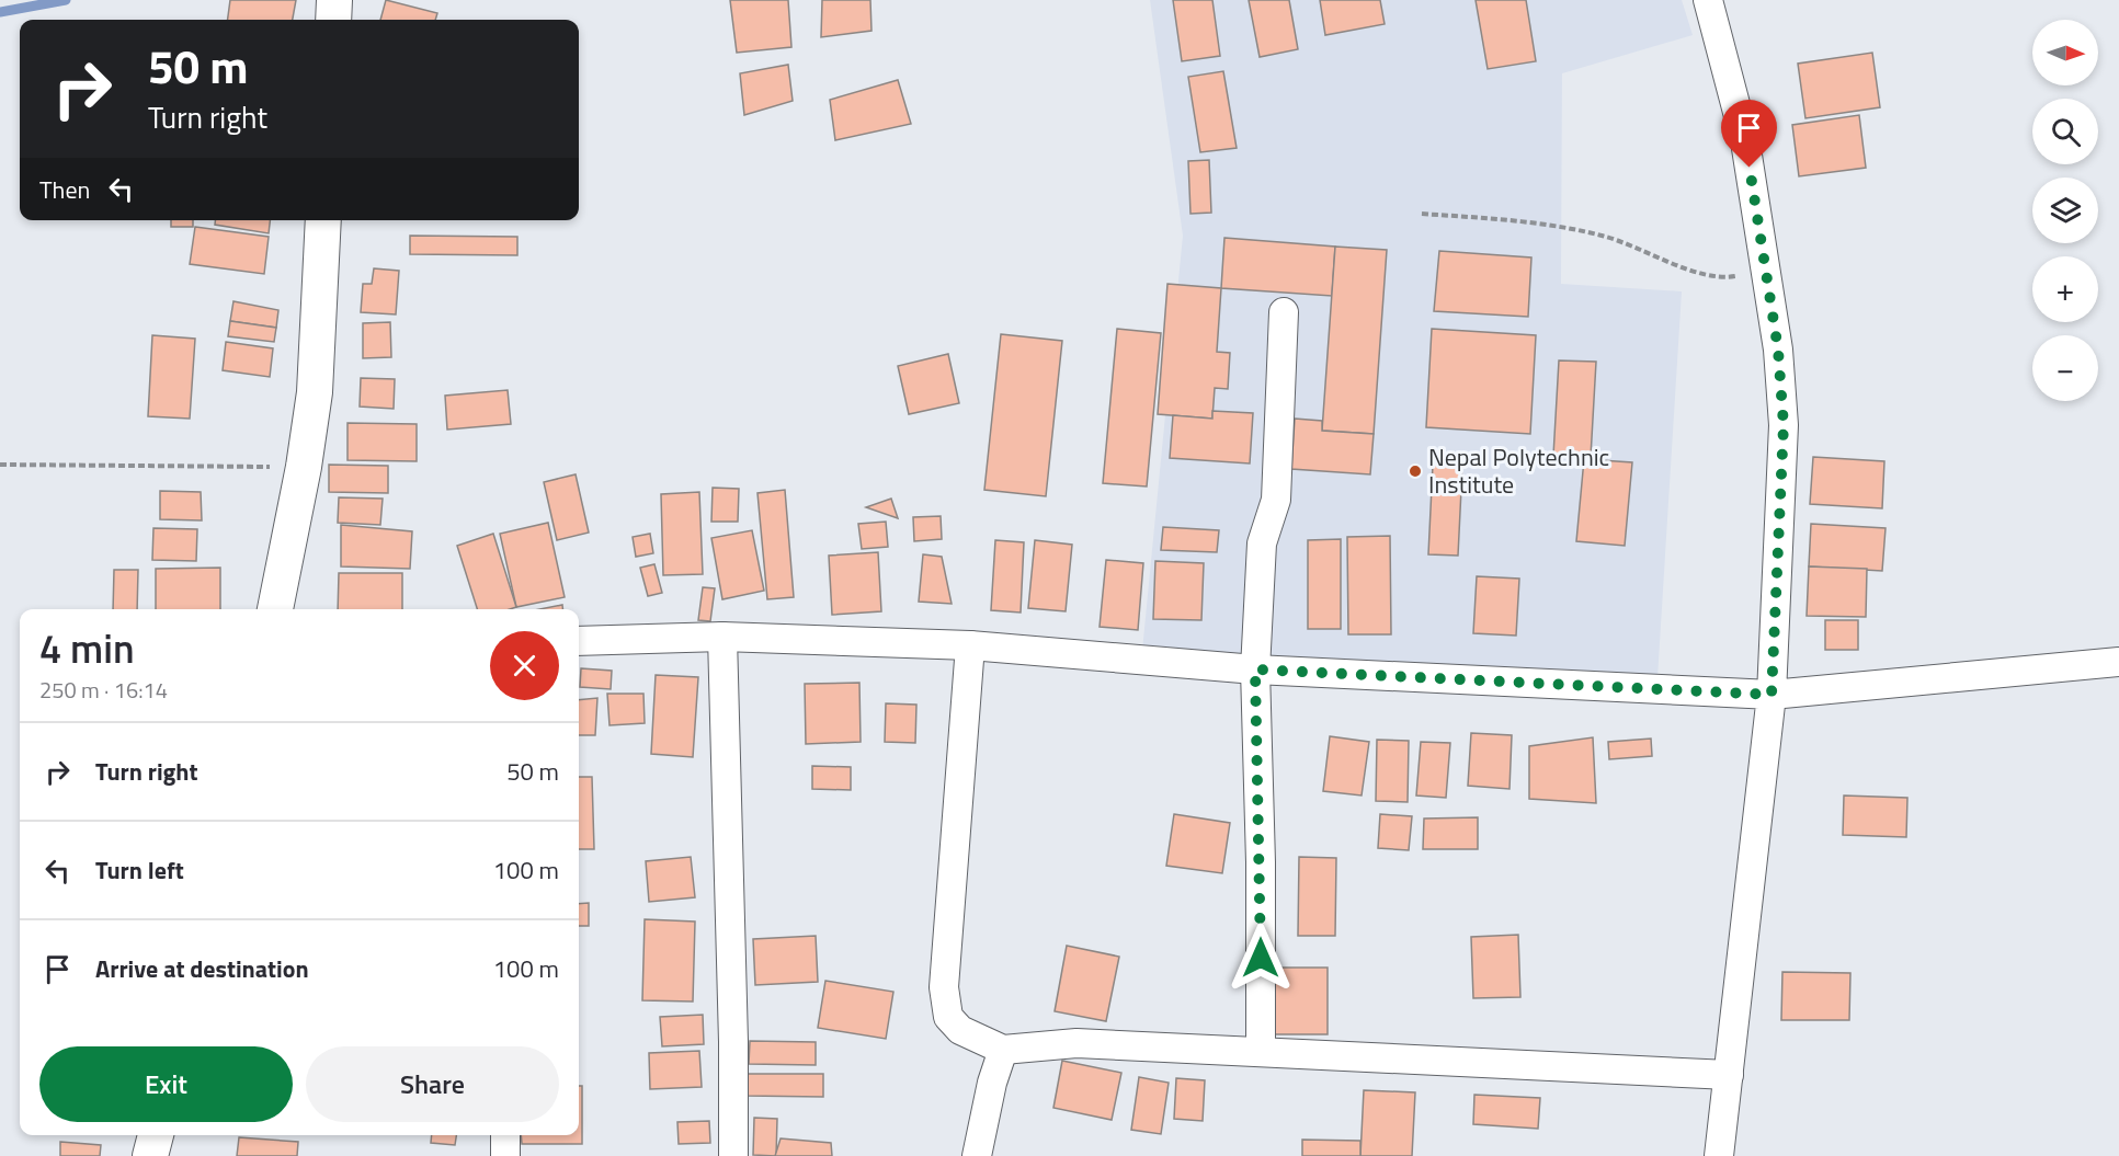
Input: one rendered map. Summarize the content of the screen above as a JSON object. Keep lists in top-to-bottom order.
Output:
{
  "places": ["Nepal Polytechnic Institute"],
  "north": "right",
  "page": {
    "map_buttons": ["+", "−"],
    "turn": ["50 m", "Turn right"],
    "then": "Then",
    "heading": ["4 min", "250 m · 16:14"],
    "list": [
      {
        "name": "Turn right",
        "value": "50 m"
      },
      {
        "name": "Turn left",
        "value": "100 m"
      },
      {
        "name": "Arrive at destination",
        "value": "100 m"
      }
    ],
    "buttons": ["Exit", "Share"]
  }
}
